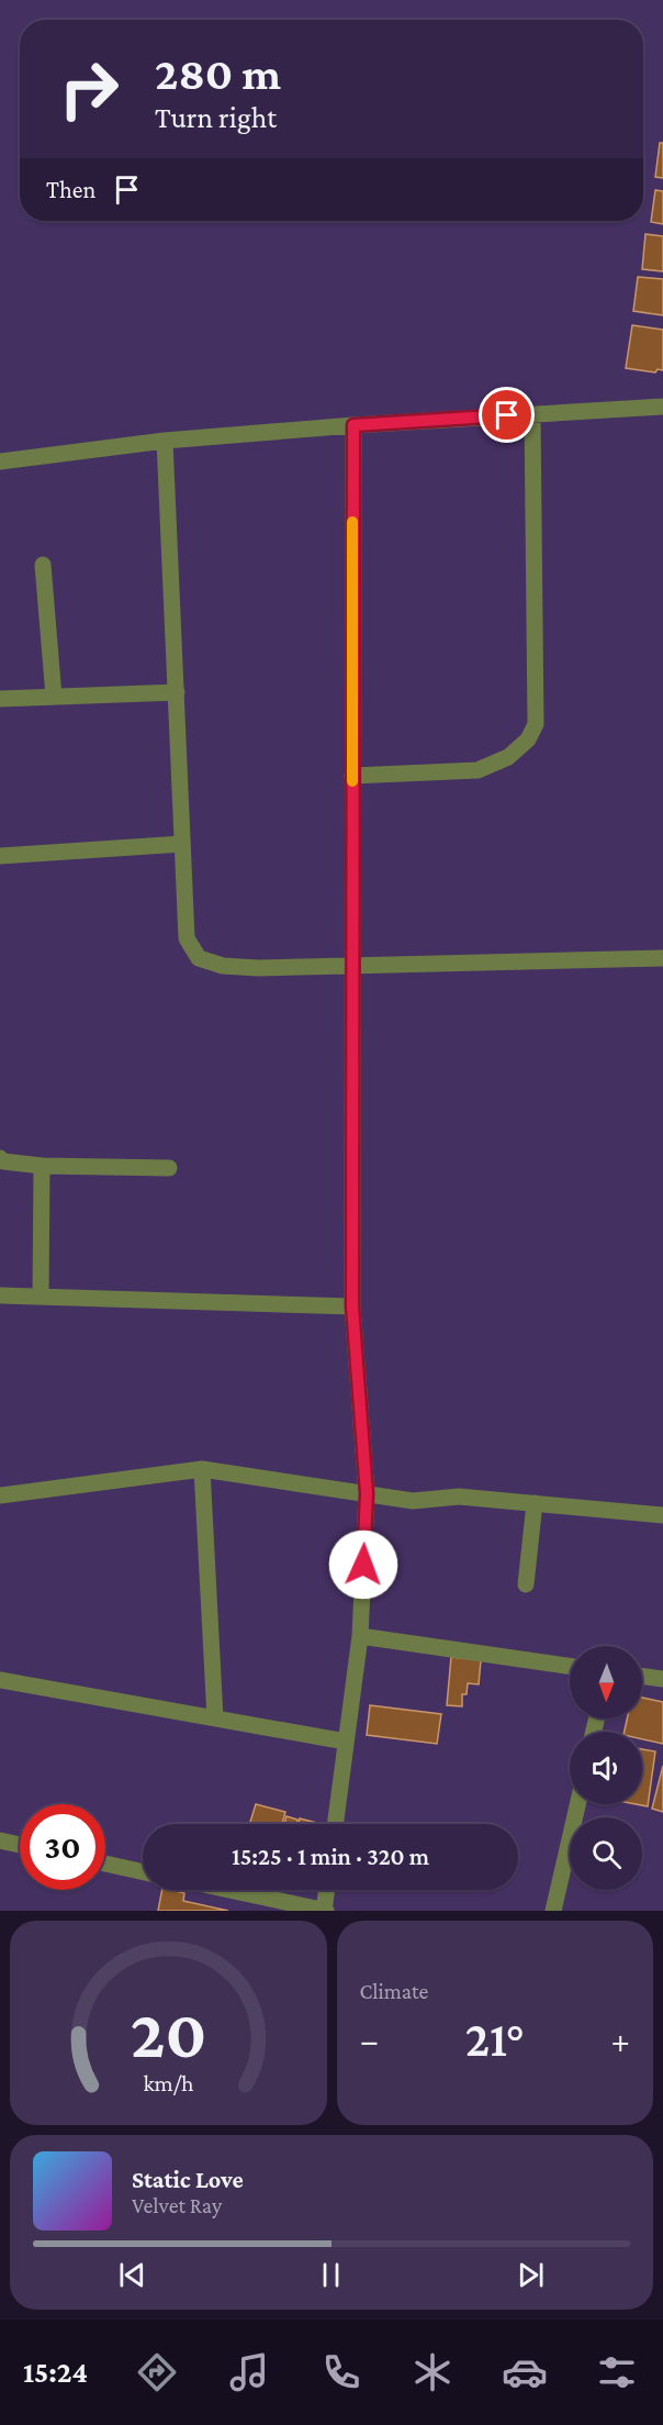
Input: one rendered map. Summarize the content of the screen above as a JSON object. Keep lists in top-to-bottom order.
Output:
{
  "north": "bottom",
  "page": {
    "turn": ["280 m", "Turn right"],
    "then": "Then",
    "limit": "30",
    "trip": "15:25 · 1 min · 320 m",
    "tile": "Climate",
    "heat": ["−", "21°", "+"],
    "song": ["Static Love", "Velvet Ray"],
    "tabs": "15:24",
    "gauge": ["20", "km/h"]
  }
}
